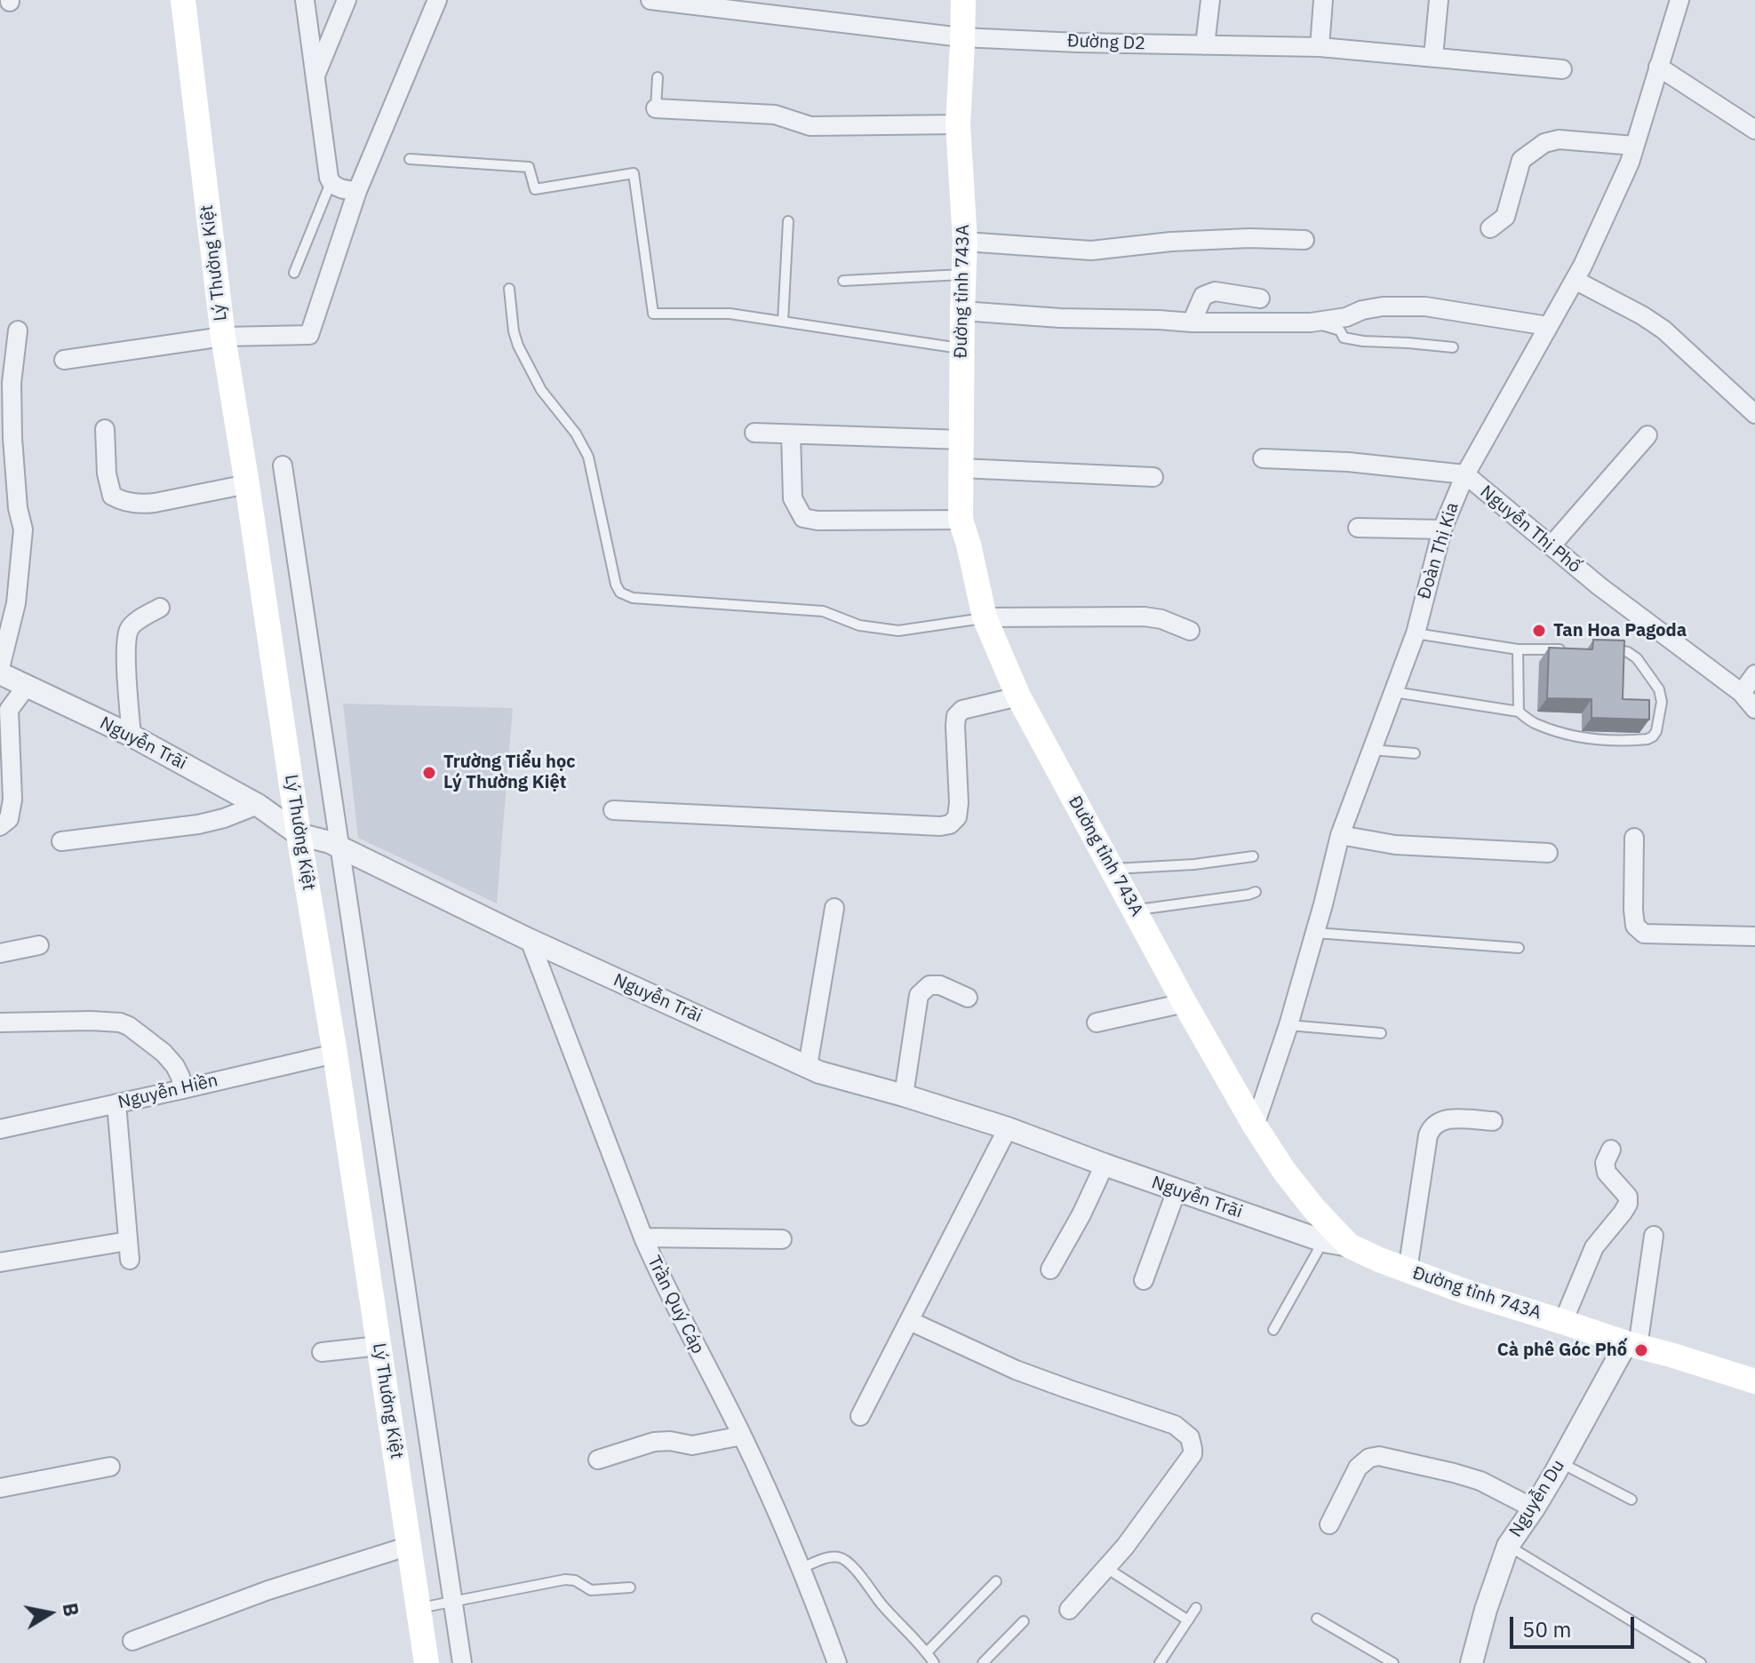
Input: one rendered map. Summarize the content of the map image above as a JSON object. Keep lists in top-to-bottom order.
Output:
{
  "streets": {
    "main road": ["Lý Thường Kiệt", "Đường tỉnh 743A"],
    "street": [
      "Đường D2",
      "Nguyễn Thị Phố",
      "Đoàn Thị Kia",
      "Nguyễn Trãi",
      "Nguyễn Hiền",
      "Trần Quý Cáp",
      "Nguyễn Du"
    ]
  },
  "crossings": [
    ["Đường D2", "Đường tỉnh 743A"],
    ["Lý Thường Kiệt", "Nguyễn Trãi"],
    ["Lý Thường Kiệt", "Nguyễn Hiền"],
    ["Đường tỉnh 743A", "Đoàn Thị Kia"],
    ["Đường tỉnh 743A", "Nguyễn Trãi"],
    ["Đường tỉnh 743A", "Nguyễn Du"],
    ["Nguyễn Thị Phố", "Đoàn Thị Kia"],
    ["Nguyễn Trãi", "Trần Quý Cáp"]
  ],
  "places": ["Tan Hoa Pagoda", "Trường Tiểu học Lý Thường Kiệt", "Cà phê Góc Phố"],
  "scale_bar": "50 m",
  "north": "right"
}
